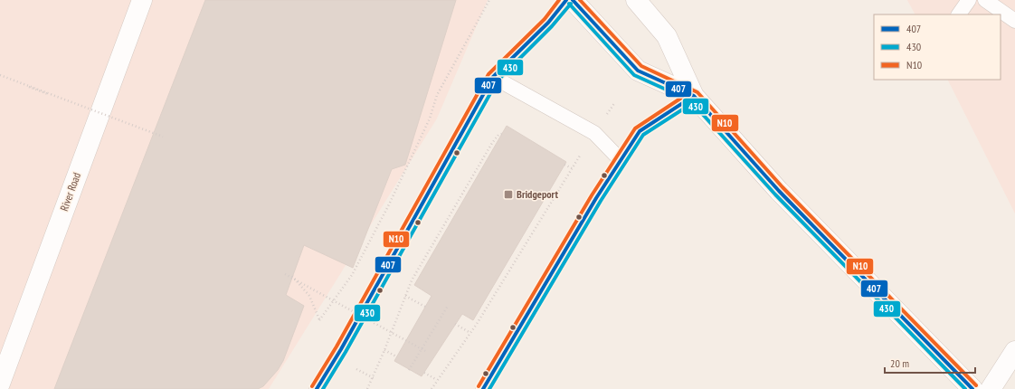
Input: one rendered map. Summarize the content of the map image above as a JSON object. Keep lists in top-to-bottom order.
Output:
{
  "streets": {
    "street": ["River Road"]
  },
  "places": {
    "transit": ["Bridgeport"]
  },
  "lines": ["transit line 407", "transit line N10", "transit line 430"],
  "legend": ["407", "430", "N10"],
  "scale_bar": "20 m"
}
